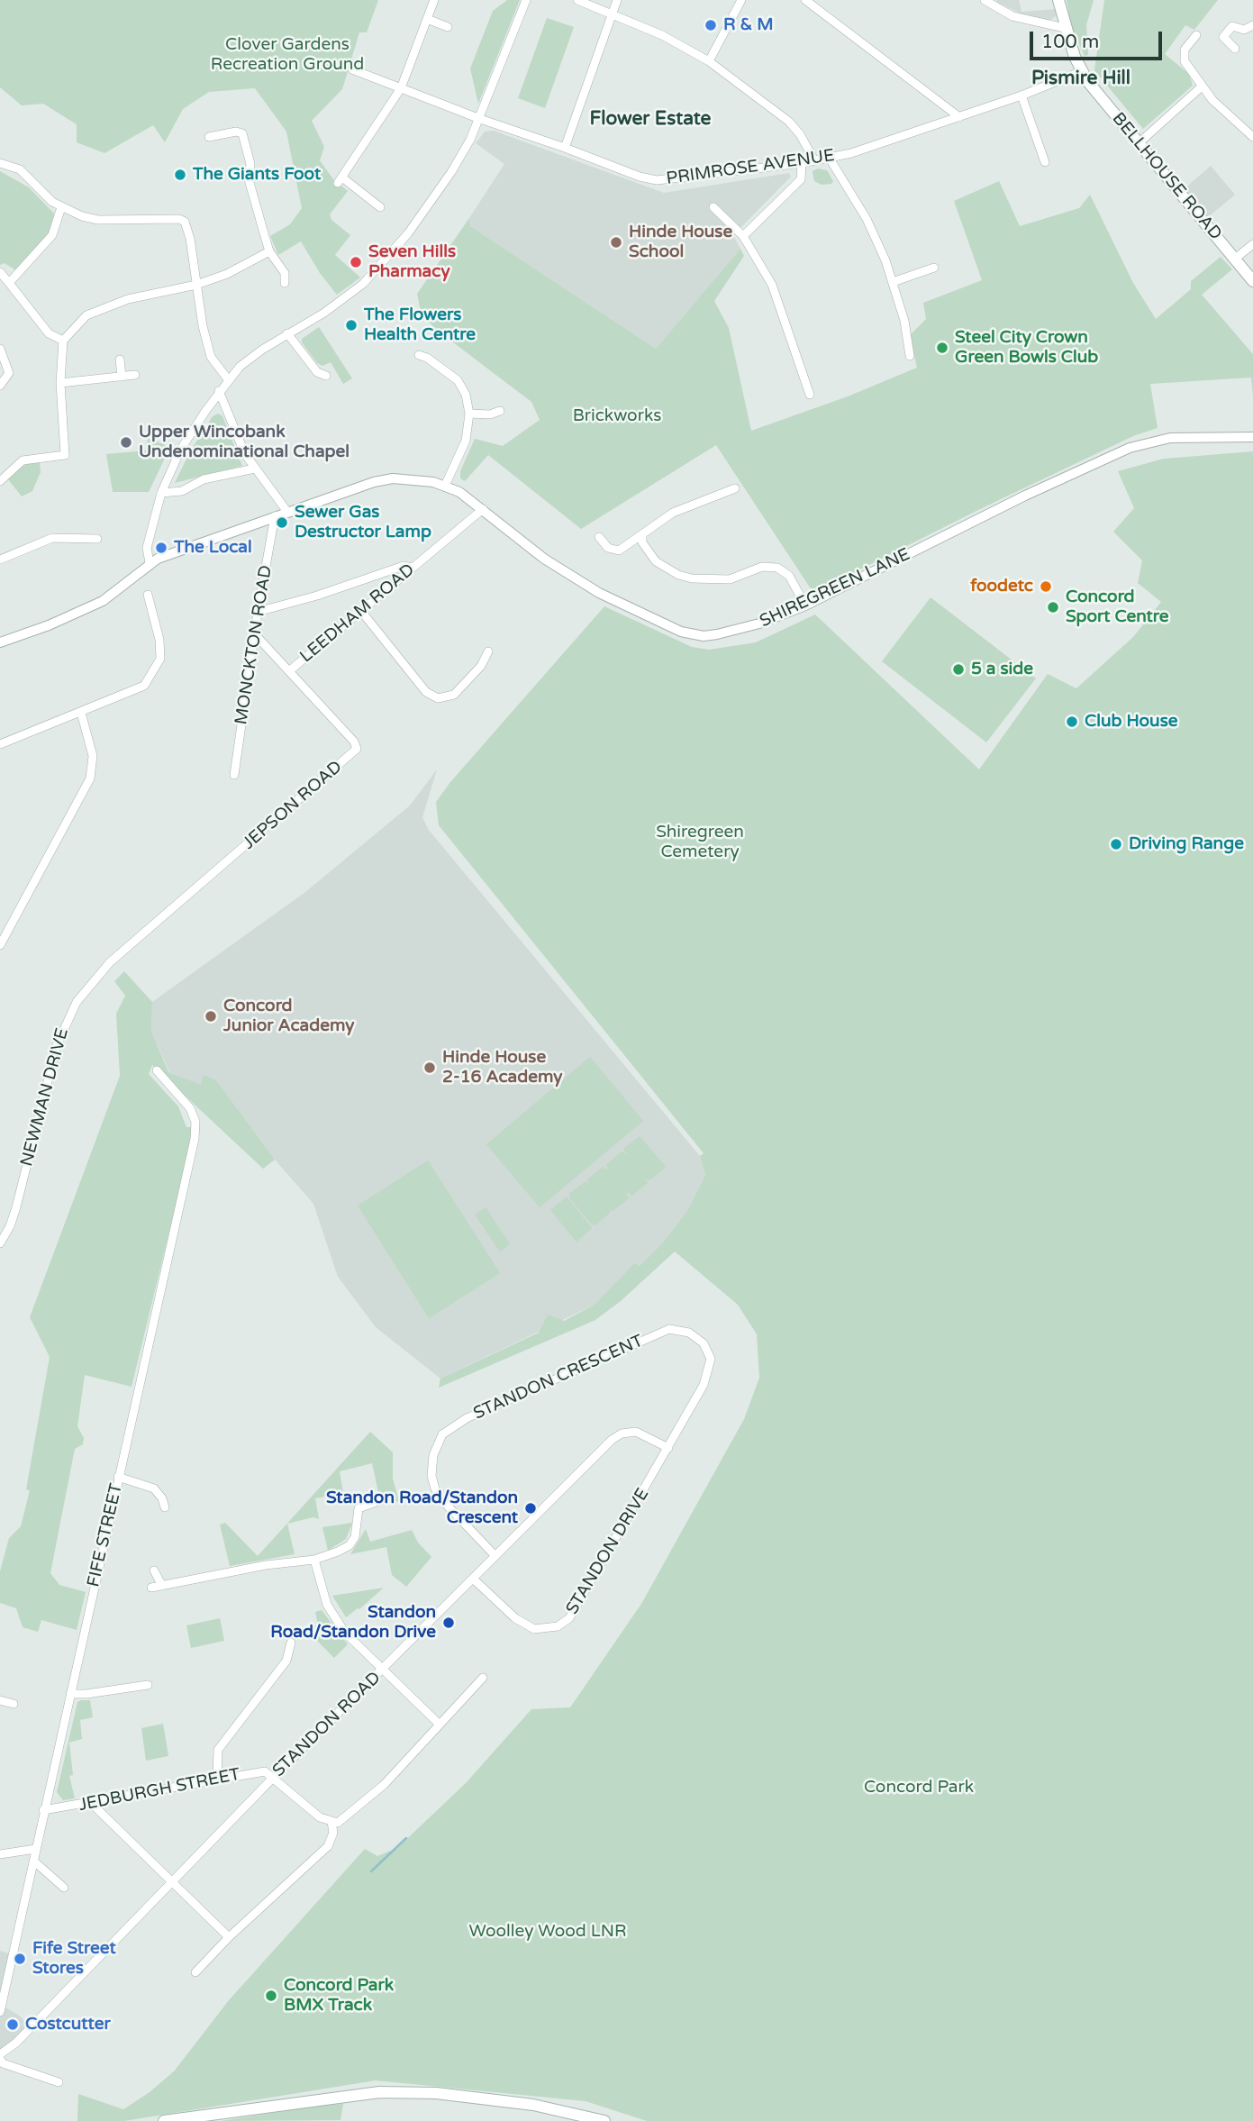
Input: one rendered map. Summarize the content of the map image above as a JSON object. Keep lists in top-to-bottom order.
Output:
{
  "streets": {
    "main road": ["BELLHOUSE ROAD"],
    "street": [
      "PRIMROSE AVENUE",
      "SHIREGREEN LANE",
      "LEEDHAM ROAD",
      "MONCKTON ROAD",
      "JEPSON ROAD",
      "NEWMAN DRIVE",
      "STANDON CRESCENT",
      "FIFE STREET",
      "STANDON DRIVE",
      "STANDON ROAD",
      "JEDBURGH STREET"
    ]
  },
  "crossings": [
    ["PRIMROSE AVENUE", "BELLHOUSE ROAD"],
    ["SHIREGREEN LANE", "LEEDHAM ROAD"],
    ["SHIREGREEN LANE", "MONCKTON ROAD"],
    ["LEEDHAM ROAD", "JEPSON ROAD"],
    ["MONCKTON ROAD", "JEPSON ROAD"],
    ["JEPSON ROAD", "NEWMAN DRIVE"],
    ["STANDON CRESCENT", "STANDON DRIVE"],
    ["STANDON CRESCENT", "STANDON ROAD"],
    ["FIFE STREET", "JEDBURGH STREET"],
    ["STANDON DRIVE", "STANDON ROAD"],
    ["STANDON ROAD", "JEDBURGH STREET"]
  ],
  "districts": ["Pismire Hill", "Flower Estate"],
  "parks": [
    "Clover Gardens Recreation Ground",
    "Brickworks",
    "Shiregreen Cemetery",
    "Concord Park",
    "Woolley Wood LNR"
  ],
  "places": [
    "R & M",
    "The Giants Foot",
    "Hinde House School",
    "Seven Hills Pharmacy",
    "The Flowers Health Centre",
    "Steel City Crown Green Bowls Club",
    "Upper Wincobank Undenominational Chapel",
    "Sewer Gas Destructor Lamp",
    "The Local",
    "foodetc",
    "Concord Sport Centre",
    "5 a side",
    "Club House",
    "Driving Range",
    "Concord Junior Academy",
    "Hinde House 2-16 Academy",
    "Standon Road/Standon Crescent",
    "Standon Road/Standon Drive",
    "Fife Street Stores",
    "Concord Park BMX Track",
    "Costcutter"
  ],
  "scale_bar": "100 m"
}
